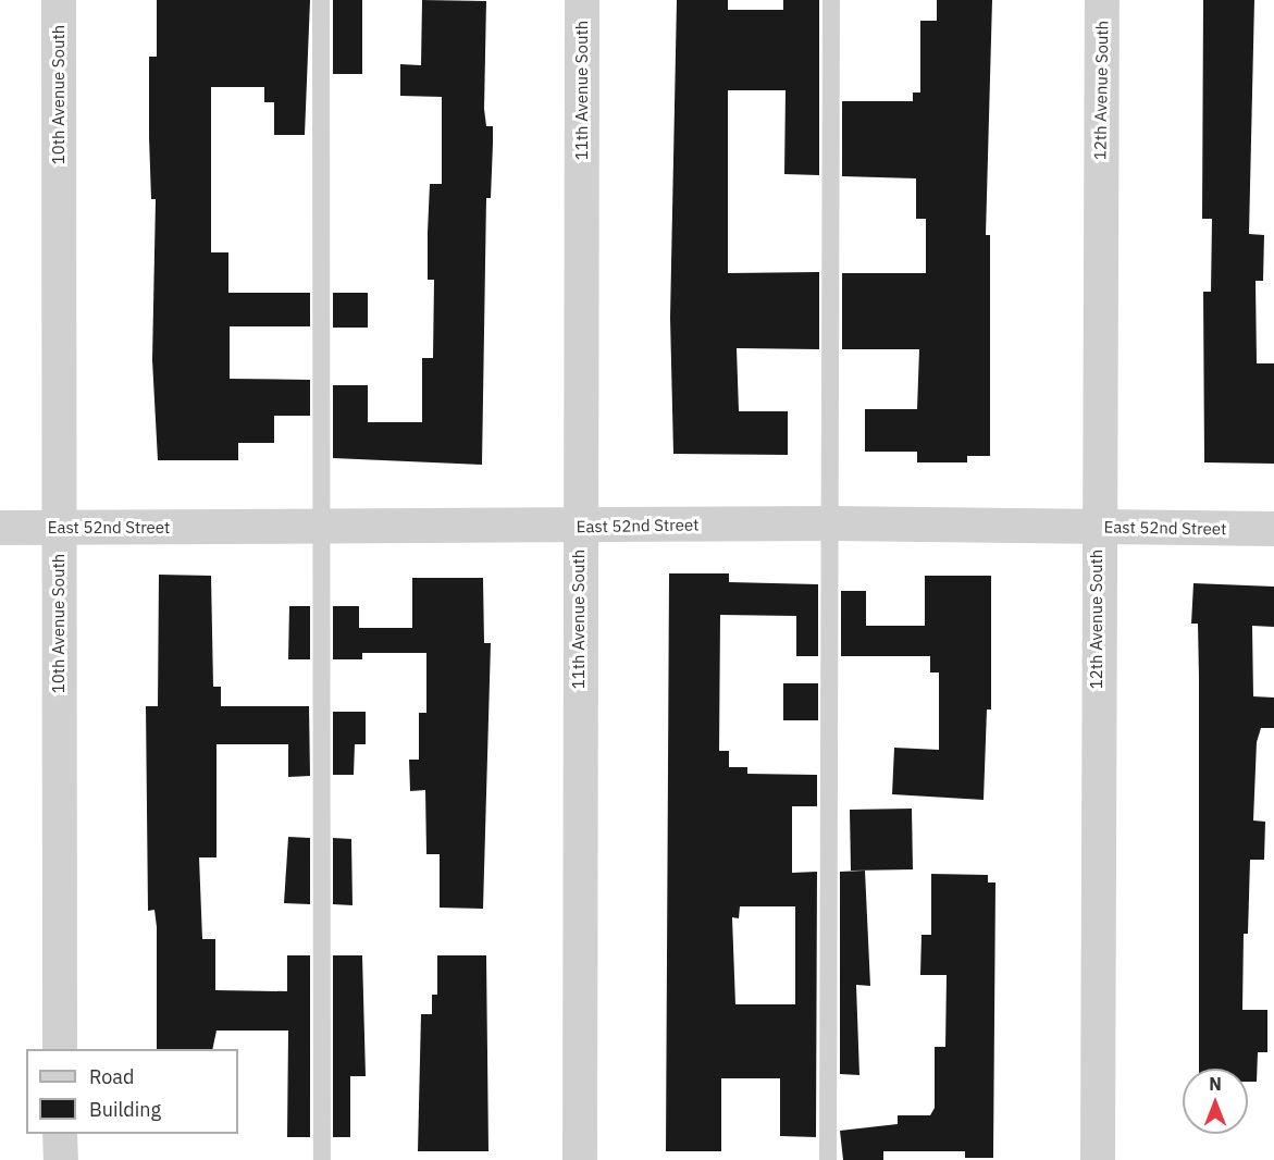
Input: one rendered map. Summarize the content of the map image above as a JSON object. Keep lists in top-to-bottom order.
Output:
{
  "streets": {
    "street": [
      "11th Avenue South",
      "12th Avenue South",
      "10th Avenue South",
      "East 52nd Street"
    ]
  },
  "crossings": [
    ["11th Avenue South", "East 52nd Street"],
    ["12th Avenue South", "East 52nd Street"],
    ["10th Avenue South", "East 52nd Street"]
  ],
  "legend": ["Road", "Building"],
  "north": "top"
}
